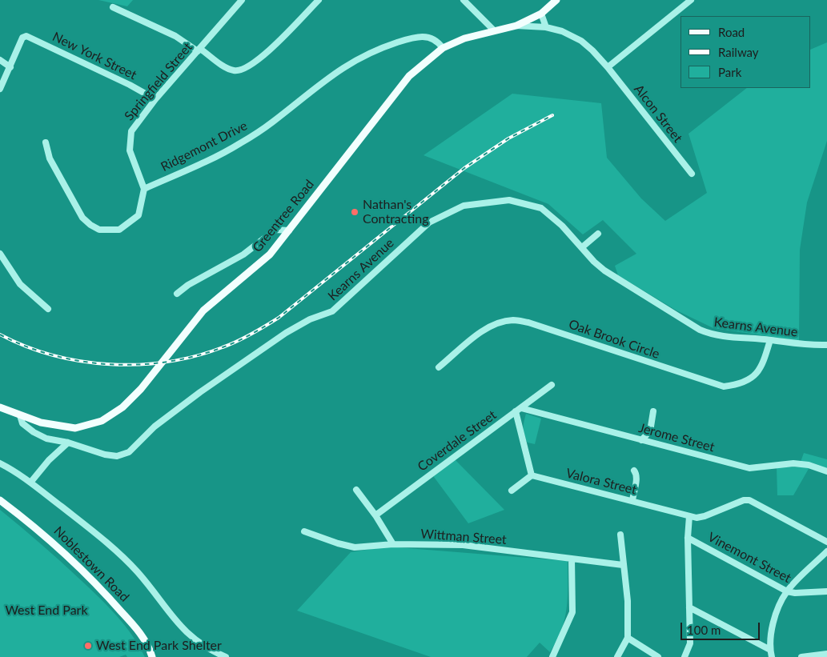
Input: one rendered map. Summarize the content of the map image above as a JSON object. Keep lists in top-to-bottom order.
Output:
{
  "streets": {
    "main road": ["Greentree Road", "Noblestown Road"],
    "street": [
      "New York Street",
      "Springfield Street",
      "Alcon Street",
      "Ridgemont Drive",
      "Kearns Avenue",
      "Oak Brook Circle",
      "Jerome Street",
      "Coverdale Street",
      "Valora Street",
      "Wittman Street",
      "Vinemont Street"
    ]
  },
  "crossings": [
    ["New York Street", "Springfield Street"],
    ["Springfield Street", "Ridgemont Drive"],
    ["Alcon Street", "Greentree Road"],
    ["Ridgemont Drive", "Greentree Road"],
    ["Greentree Road", "Kearns Avenue"],
    ["Kearns Avenue", "Oak Brook Circle"],
    ["Jerome Street", "Coverdale Street"]
  ],
  "parks": ["West End Park"],
  "places": ["Nathan's Contracting", "West End Park Shelter"],
  "legend": ["Road", "Railway", "Park"],
  "scale_bar": "100 m"
}
